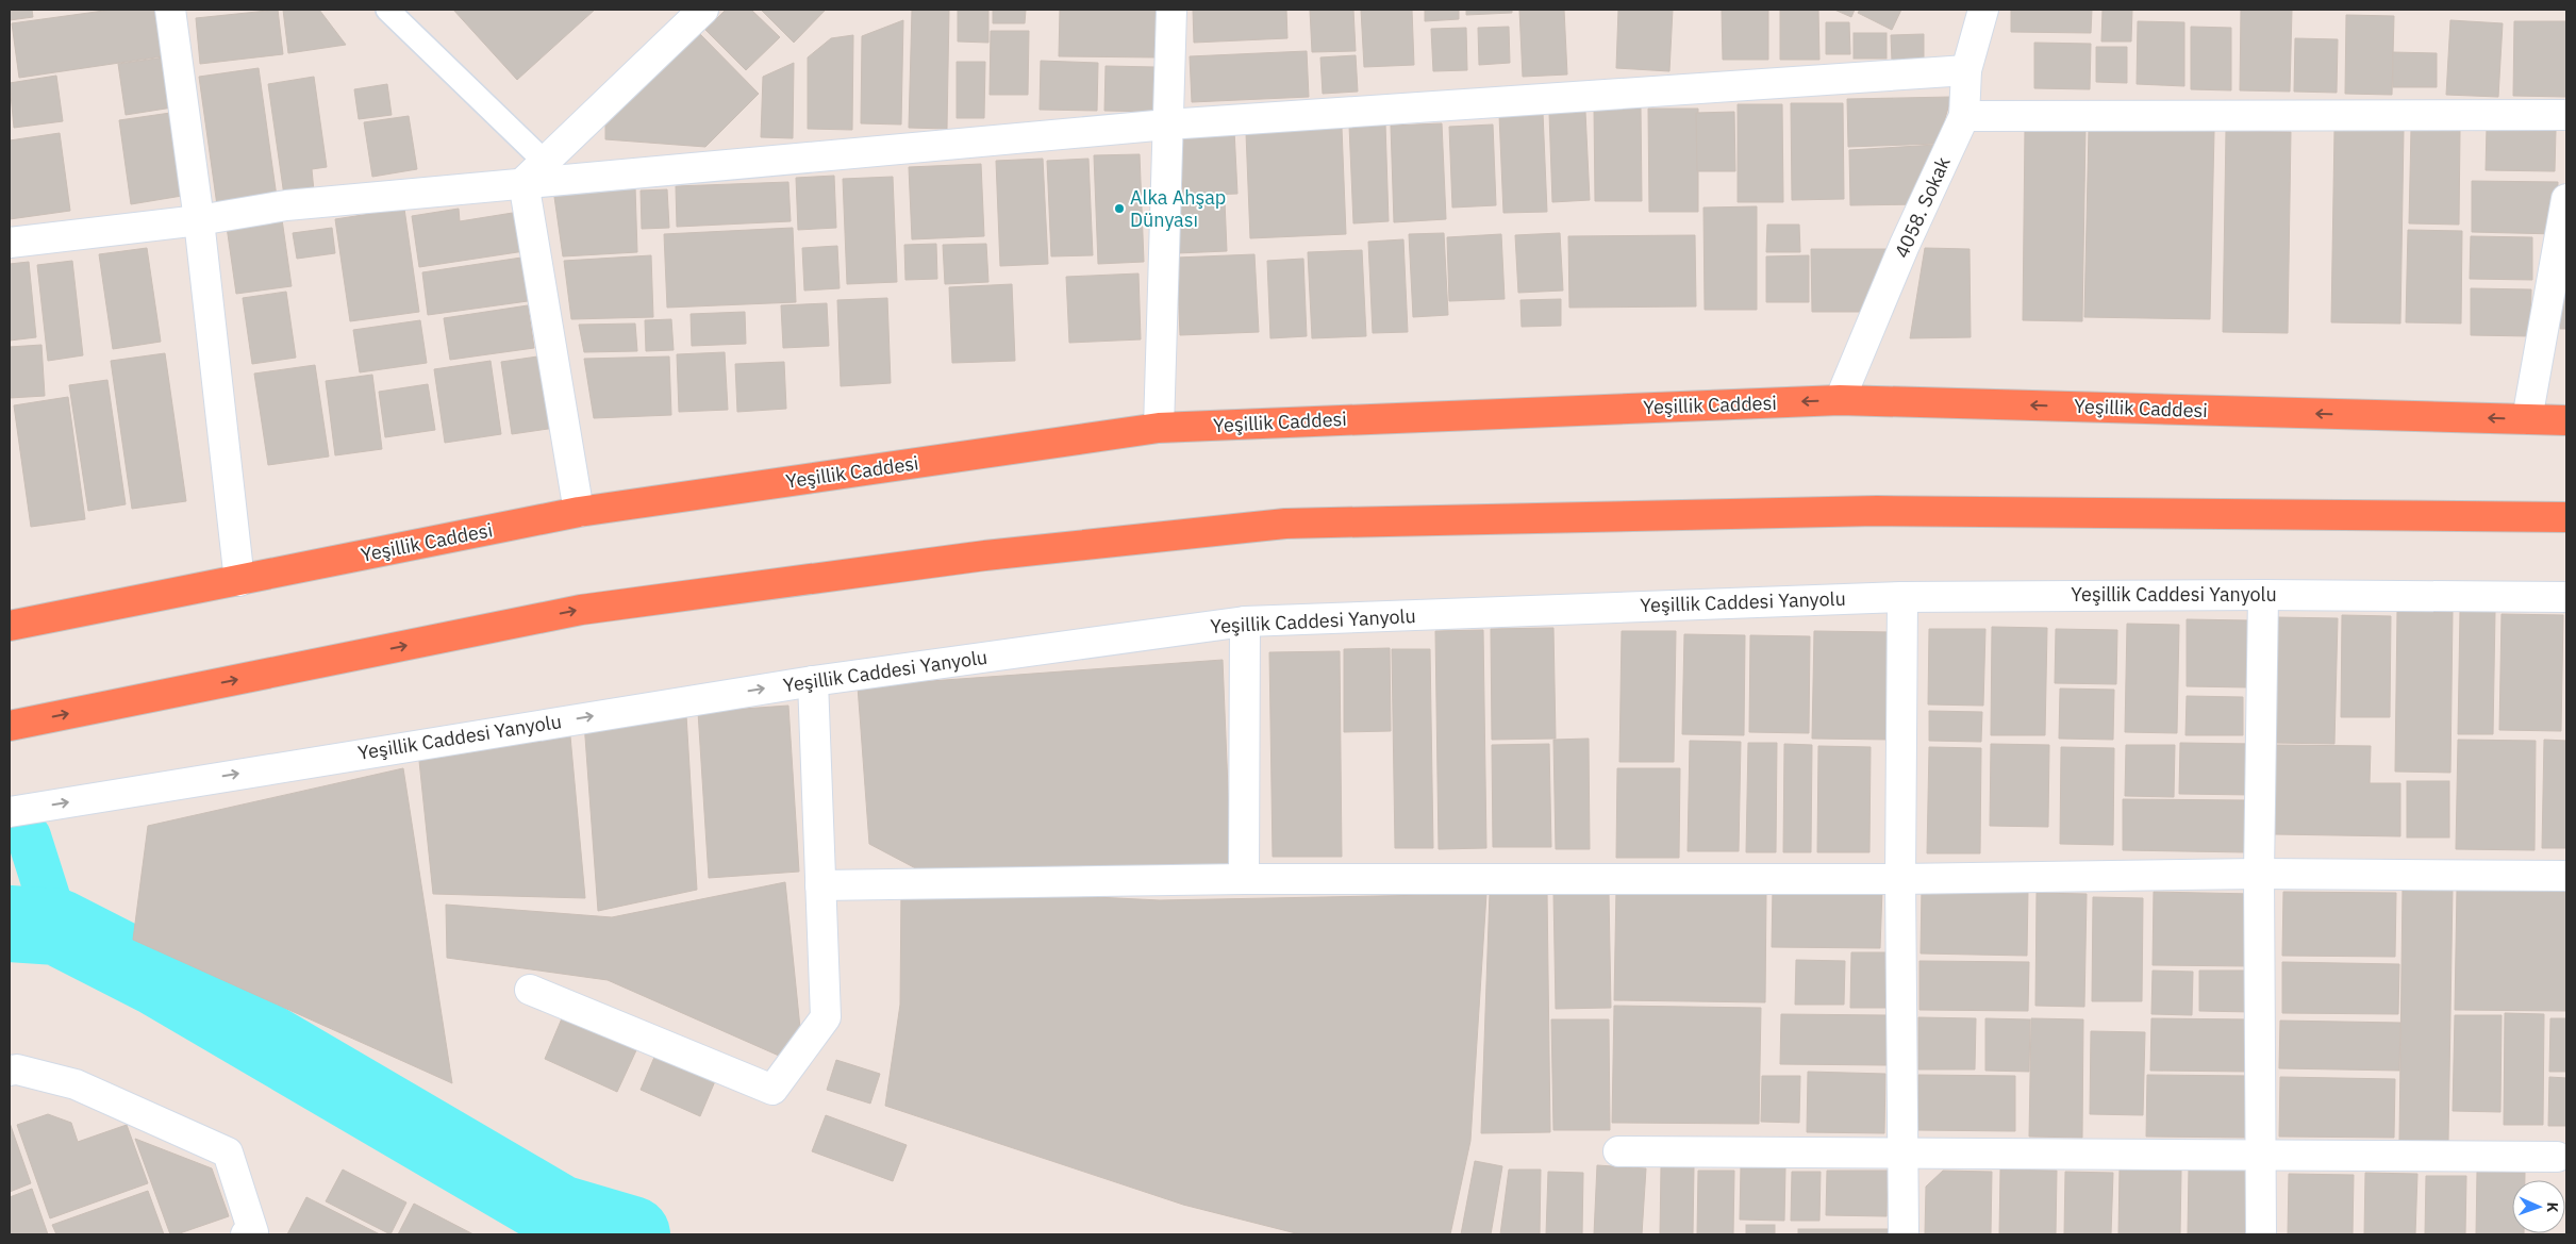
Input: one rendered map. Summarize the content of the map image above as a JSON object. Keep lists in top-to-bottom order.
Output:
{
  "streets": {
    "highway": ["Yeşillik Caddesi"],
    "street": ["4058. Sokak", "Yeşillik Caddesi Yanyolu"]
  },
  "crossings": [
    ["4058. Sokak", "Yeşillik Caddesi"]
  ],
  "places": ["Alka Ahşap Dünyası"],
  "north": "right"
}
